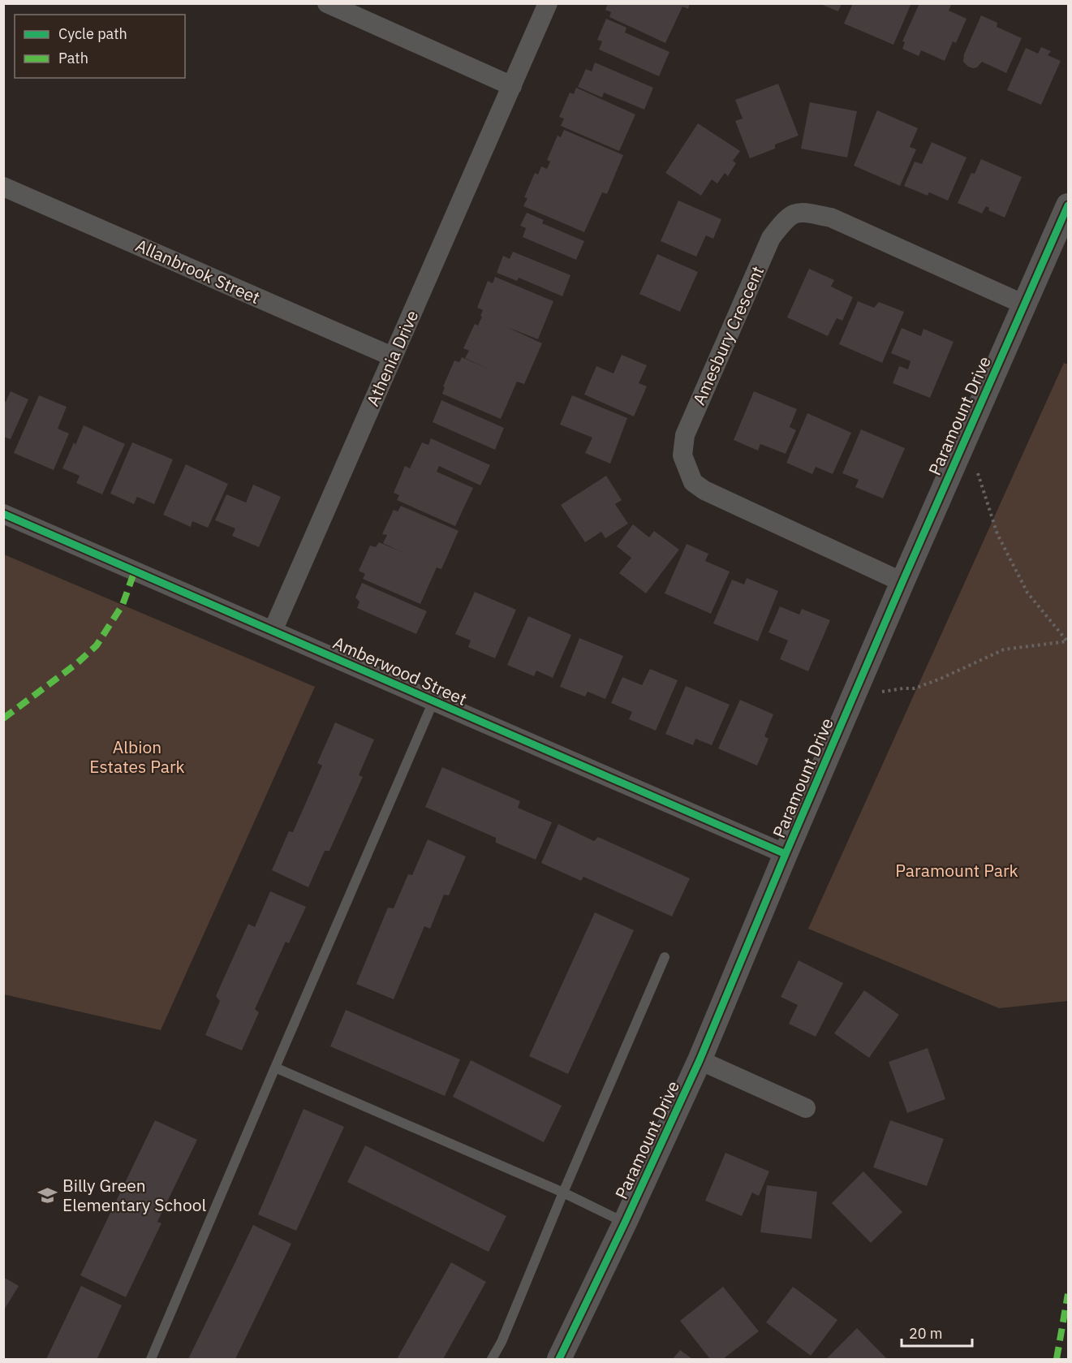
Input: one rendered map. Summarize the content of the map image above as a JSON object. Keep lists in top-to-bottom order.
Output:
{
  "streets": {
    "street": [
      "Allanbrook Street",
      "Amesbury Crescent",
      "Athenia Drive",
      "Paramount Drive",
      "Amberwood Street"
    ]
  },
  "crossings": [
    ["Allanbrook Street", "Athenia Drive"],
    ["Amesbury Crescent", "Paramount Drive"],
    ["Athenia Drive", "Amberwood Street"],
    ["Paramount Drive", "Amberwood Street"]
  ],
  "parks": ["Albion Estates Park", "Paramount Park"],
  "places": {
    "school or university": ["Billy Green Elementary School"]
  },
  "legend": ["Cycle path", "Path"],
  "scale_bar": "20 m"
}
